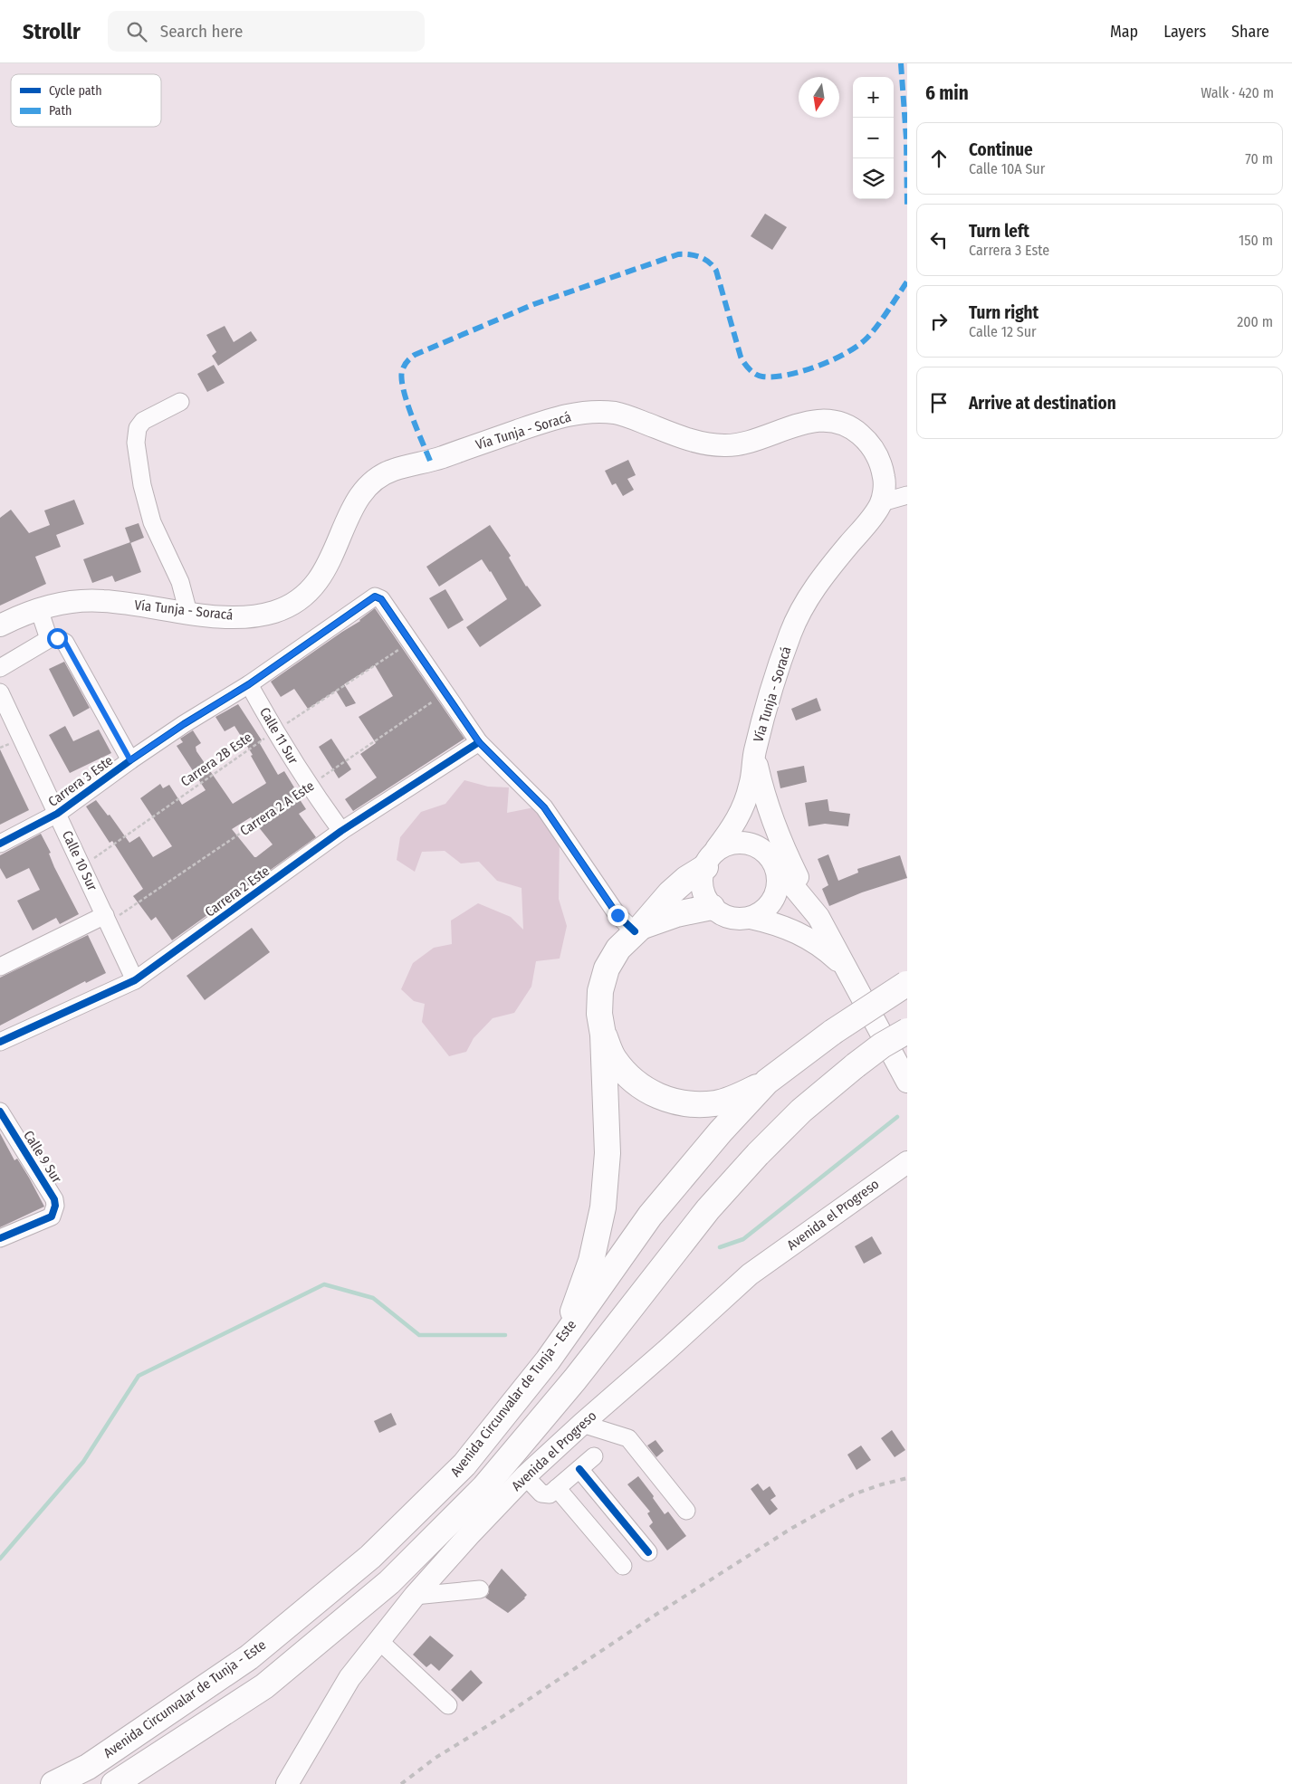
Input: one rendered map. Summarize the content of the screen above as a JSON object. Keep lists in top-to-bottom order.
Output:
{
  "streets": {
    "highway": ["Avenida Circunvalar de Tunja - Este"],
    "main road": ["Vía Tunja - Soracá", "Avenida el Progreso"],
    "street": [
      "Calle 11 Sur",
      "Carrera 3 Este",
      "Calle 10 Sur",
      "Carrera 2 Este",
      "Calle 9 Sur"
    ],
    "path": ["Carrera 2B Este", "Carrera 2 A Este"]
  },
  "crossings": [
    ["Calle 11 Sur", "Carrera 2B Este"],
    ["Calle 11 Sur", "Carrera 3 Este"],
    ["Calle 11 Sur", "Carrera 2 A Este"],
    ["Calle 11 Sur", "Carrera 2 Este"],
    ["Carrera 2B Este", "Carrera 3 Este"],
    ["Carrera 2B Este", "Calle 10 Sur"],
    ["Carrera 3 Este", "Calle 10 Sur"],
    ["Carrera 2 A Este", "Calle 10 Sur"],
    ["Calle 10 Sur", "Carrera 2 Este"]
  ],
  "legend": ["Cycle path", "Path"],
  "north": "bottom",
  "page": {
    "header": "Strollr",
    "search": "Search here",
    "nav": ["Map", "Layers", "Share"],
    "heading": ["6 min", "Walk · 420 m"],
    "map_buttons": ["+", "−"],
    "list": [
      ["Continue", "Calle 10A Sur", "70 m"],
      ["Turn left", "Carrera 3 Este", "150 m"],
      ["Turn right", "Calle 12 Sur", "200 m"],
      "Arrive at destination"
    ]
  }
}
